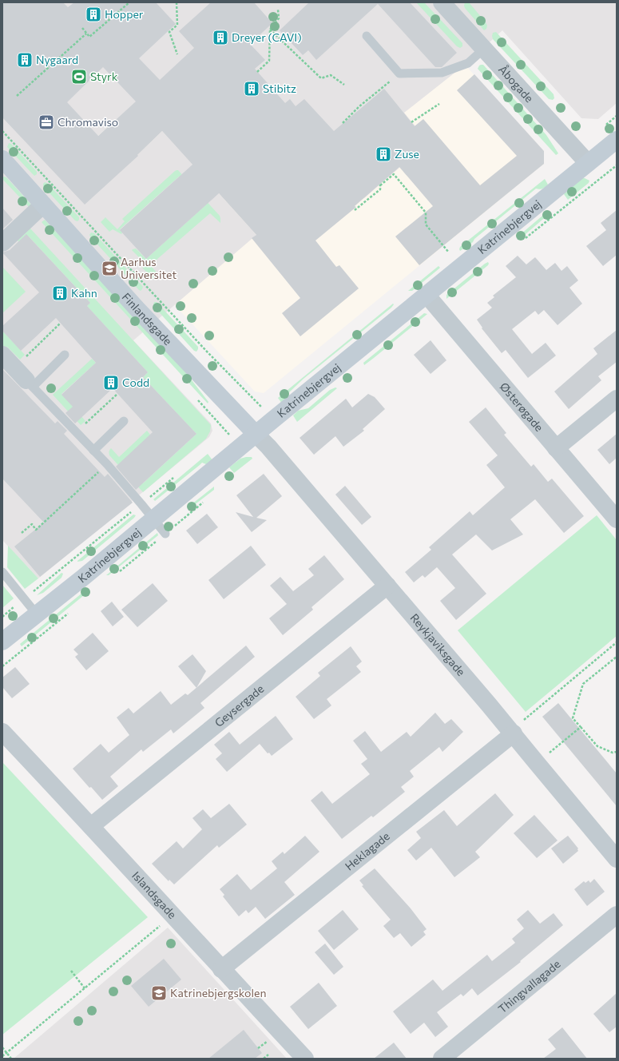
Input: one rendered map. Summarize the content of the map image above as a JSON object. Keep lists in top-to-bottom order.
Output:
{
  "streets": {
    "street": [
      "Åbogade",
      "Katrinebjergvej",
      "Finlandsgade",
      "Østerøgade",
      "Reykjaviksgade",
      "Geysergade",
      "Heklagade",
      "Islandsgade",
      "Thingvallagade"
    ]
  },
  "crossings": [
    ["Åbogade", "Katrinebjergvej"],
    ["Katrinebjergvej", "Finlandsgade"],
    ["Katrinebjergvej", "Østerøgade"],
    ["Katrinebjergvej", "Reykjaviksgade"],
    ["Finlandsgade", "Reykjaviksgade"],
    ["Reykjaviksgade", "Geysergade"],
    ["Reykjaviksgade", "Heklagade"],
    ["Geysergade", "Islandsgade"],
    ["Heklagade", "Islandsgade"]
  ],
  "places": {
    "building": [
      "Hopper",
      "Dreyer (CAVI)",
      "Nygaard",
      "Stibitz",
      "Zuse",
      "Kahn",
      "Codd"
    ],
    "sports": ["Styrk"],
    "office": ["Chromaviso"],
    "school or university": ["Aarhus Universitet", "Katrinebjergskolen"]
  }
}
